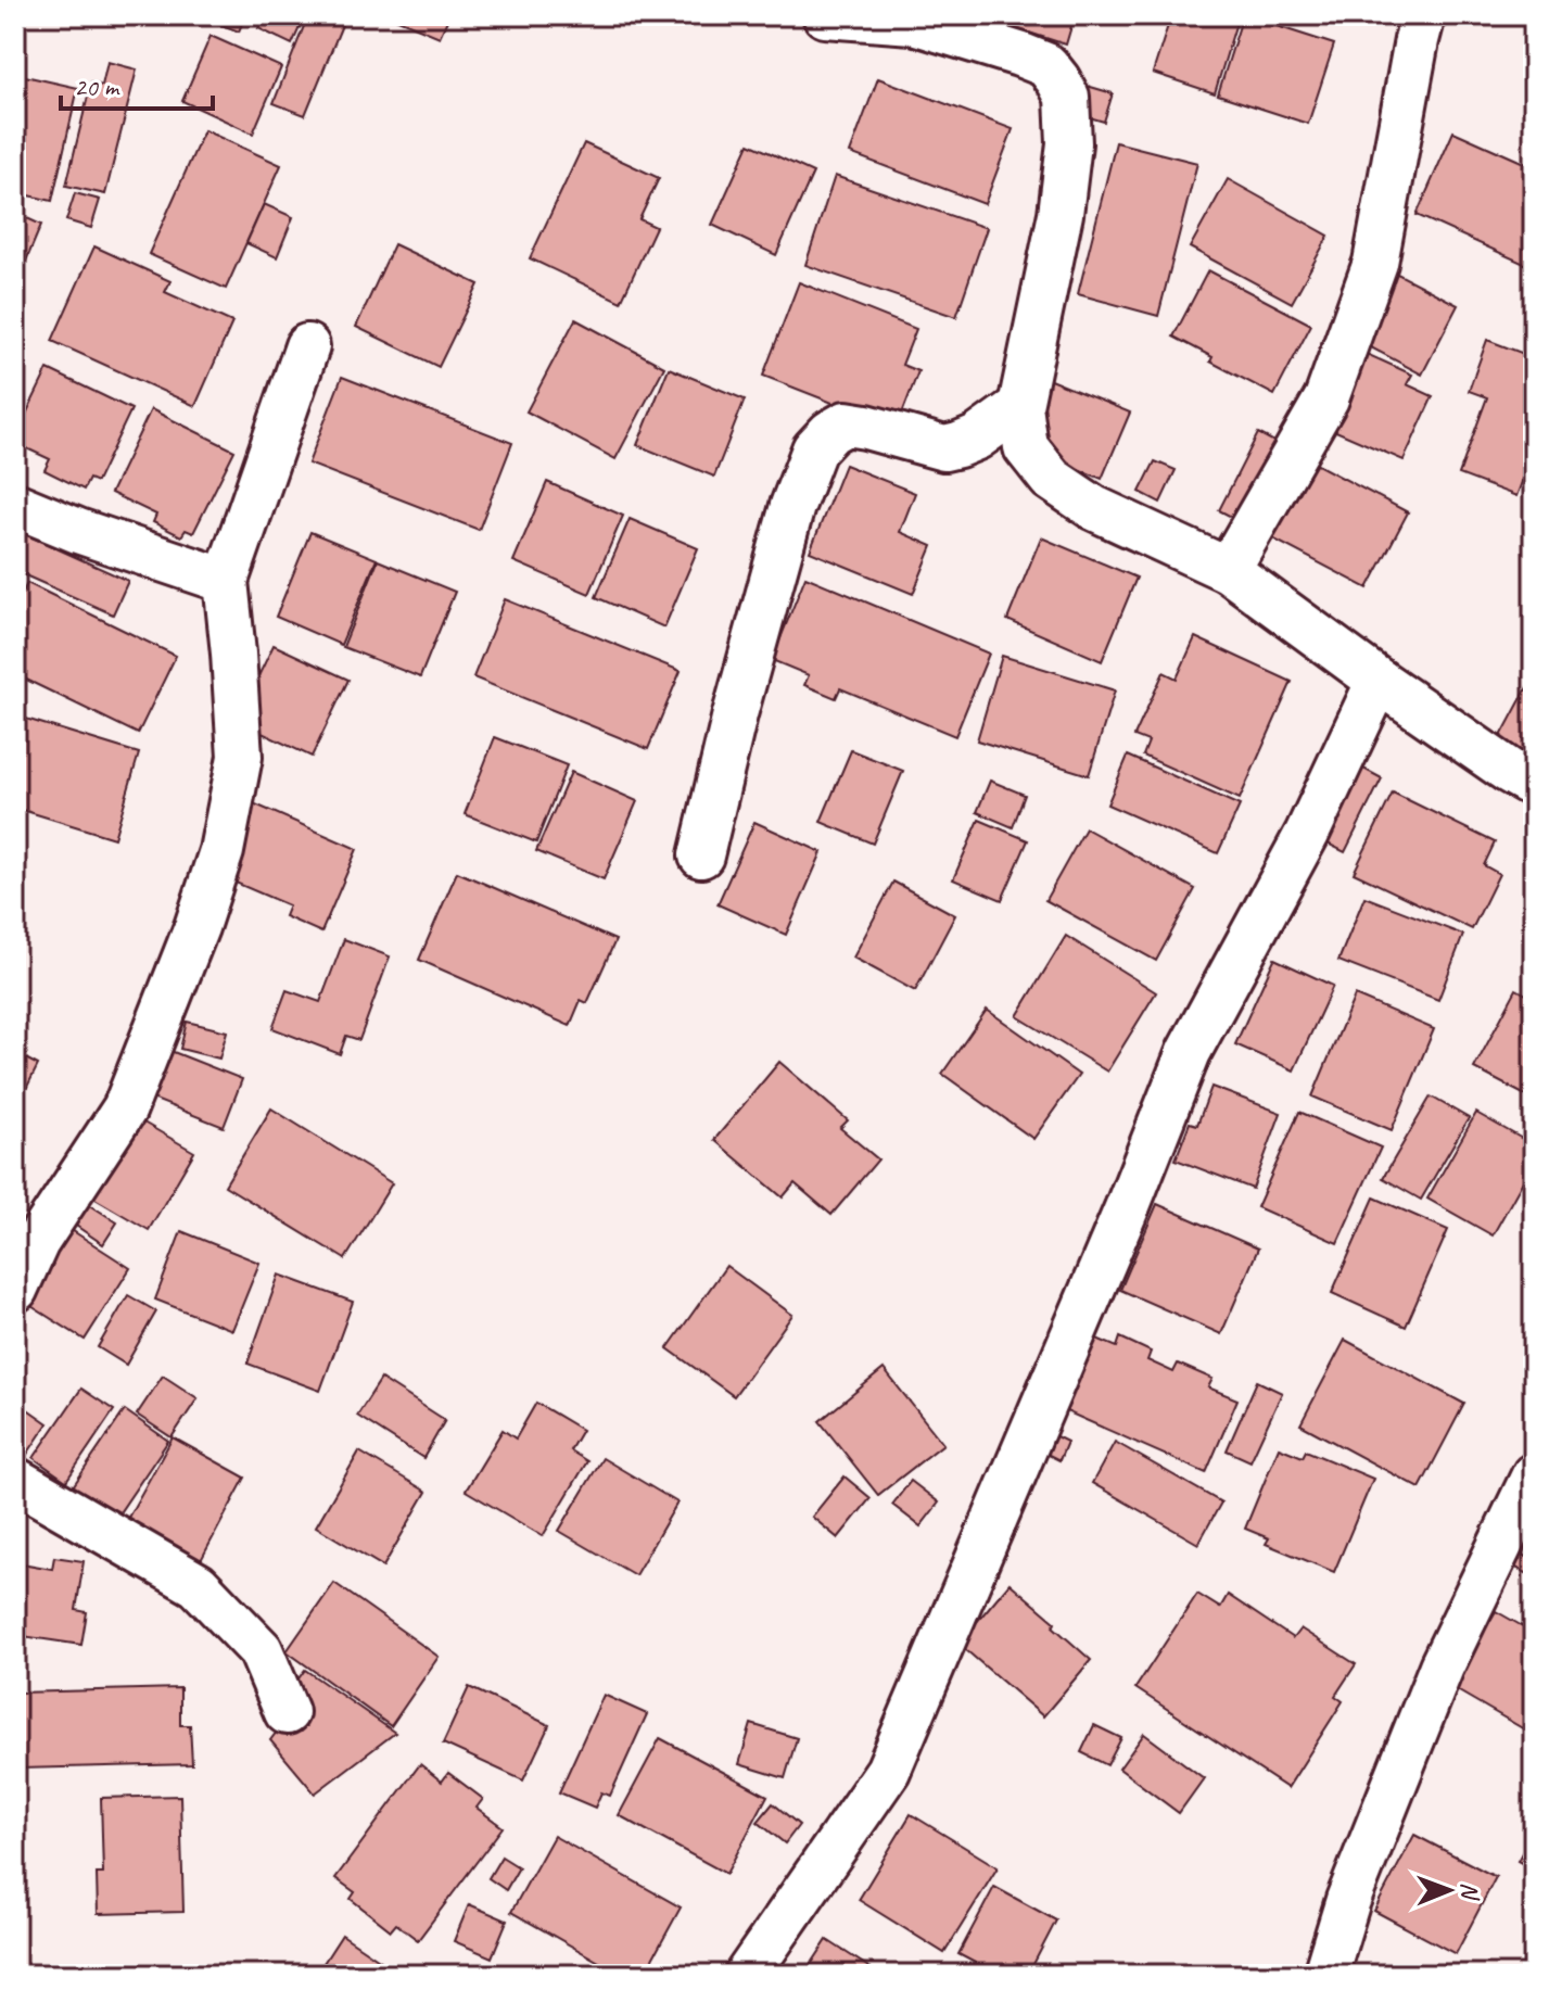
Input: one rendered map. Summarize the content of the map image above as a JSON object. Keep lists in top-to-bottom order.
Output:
{
  "scale_bar": "20 m",
  "north": "right"
}
